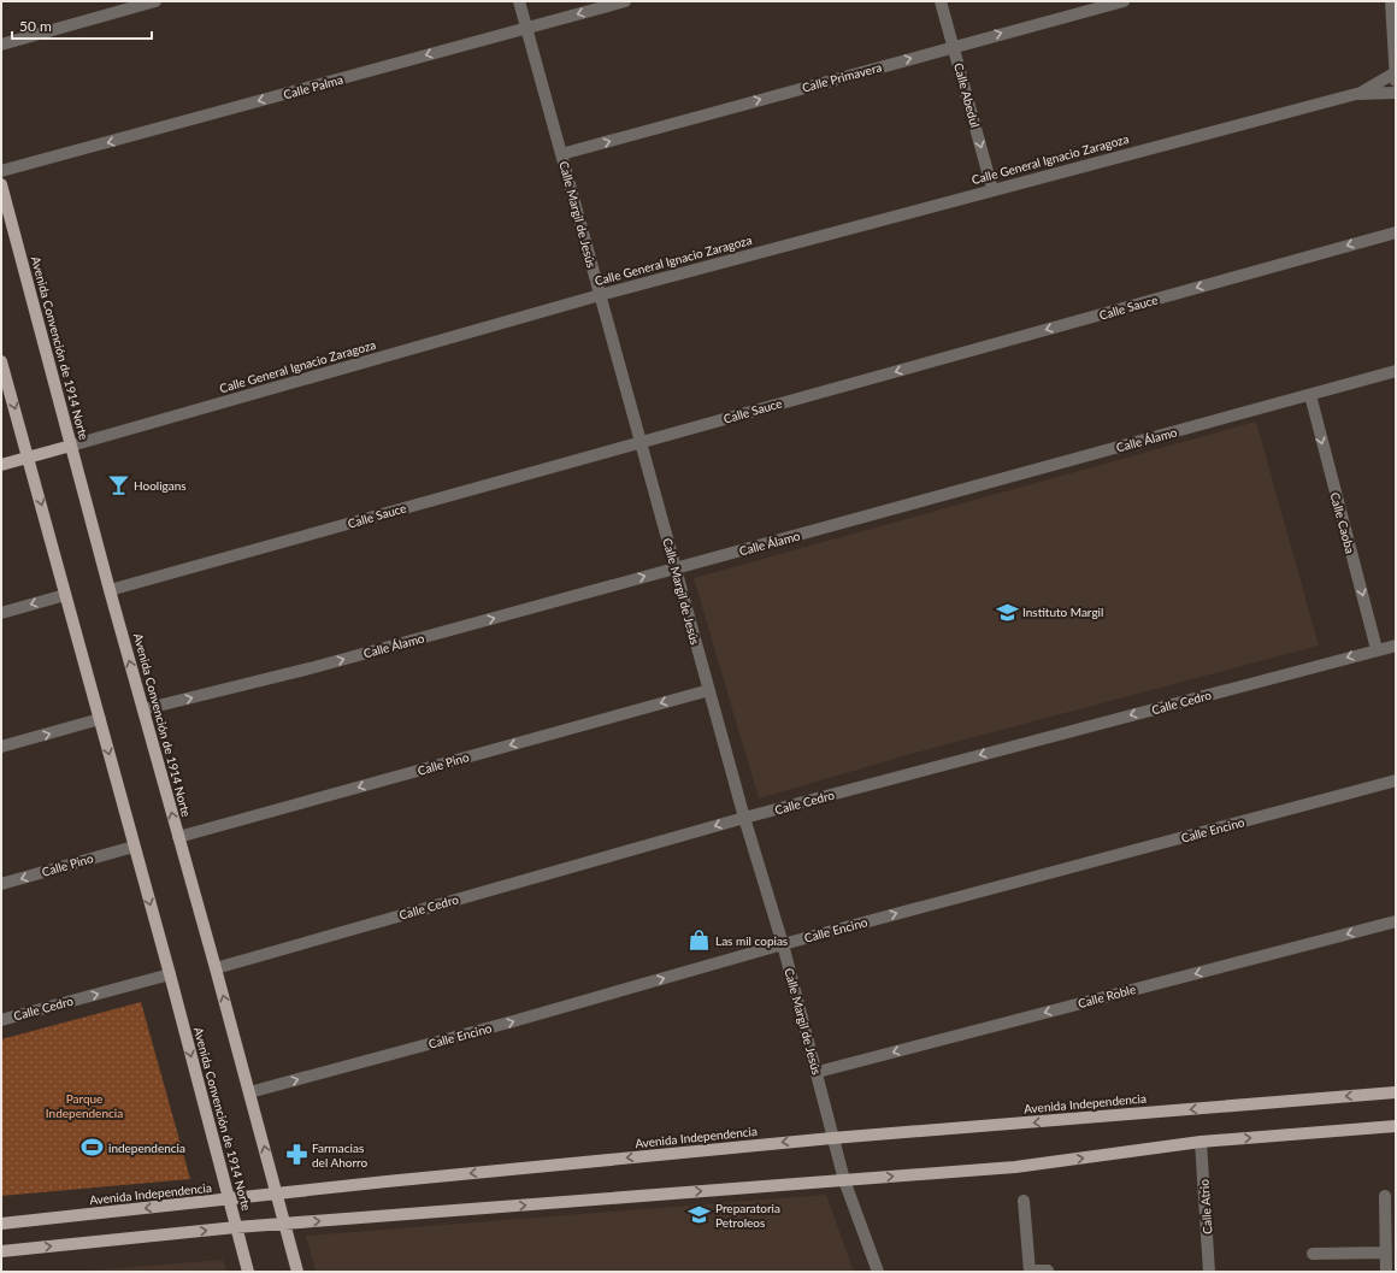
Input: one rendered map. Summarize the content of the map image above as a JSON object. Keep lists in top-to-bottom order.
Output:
{
  "streets": {
    "main road": ["Calle General Ignacio Zaragoza", "Avenida Convención de 1914 Norte", "Avenida Independencia"],
    "street": [
      "Calle Primavera",
      "Calle Palma",
      "Calle Abedul",
      "Calle Margil de Jesús",
      "Calle Sauce",
      "Calle Álamo",
      "Calle Caoba",
      "Calle Cedro",
      "Calle Pino",
      "Calle Encino",
      "Calle Roble",
      "Calle Atrio"
    ]
  },
  "crossings": [
    ["Calle Primavera", "Calle Abedul"],
    ["Calle Primavera", "Calle Margil de Jesús"],
    ["Calle Palma", "Calle Margil de Jesús"],
    ["Calle Abedul", "Calle General Ignacio Zaragoza"],
    ["Calle General Ignacio Zaragoza", "Calle Margil de Jesús"],
    ["Calle General Ignacio Zaragoza", "Avenida Convención de 1914 Norte"],
    ["Calle Margil de Jesús", "Calle Sauce"],
    ["Calle Margil de Jesús", "Calle Álamo"],
    ["Calle Margil de Jesús", "Calle Cedro"],
    ["Calle Margil de Jesús", "Calle Pino"],
    ["Calle Margil de Jesús", "Calle Encino"],
    ["Calle Margil de Jesús", "Calle Roble"],
    ["Calle Margil de Jesús", "Avenida Independencia"],
    ["Calle Sauce", "Avenida Convención de 1914 Norte"],
    ["Avenida Convención de 1914 Norte", "Calle Álamo"],
    ["Avenida Convención de 1914 Norte", "Calle Cedro"],
    ["Avenida Convención de 1914 Norte", "Calle Pino"],
    ["Avenida Convención de 1914 Norte", "Calle Encino"],
    ["Avenida Convención de 1914 Norte", "Avenida Independencia"],
    ["Calle Álamo", "Calle Caoba"],
    ["Calle Caoba", "Calle Cedro"]
  ],
  "one_way": [
    "Calle Primavera",
    "Calle Palma",
    "Calle Abedul",
    "Calle Sauce",
    "Calle Álamo",
    "Calle Caoba",
    "Calle Pino",
    "Calle Encino",
    "Calle Roble"
  ],
  "parks": ["Parque Independencia"],
  "places": {
    "bar": ["Hooligans"],
    "school or university": ["Instituto Margil", "Preparatoria Petroleos"],
    "shop": ["Las mil copias"],
    "sports": ["independencia"],
    "pharmacy": ["Farmacias del Ahorro"]
  },
  "scale_bar": "50 m"
}
